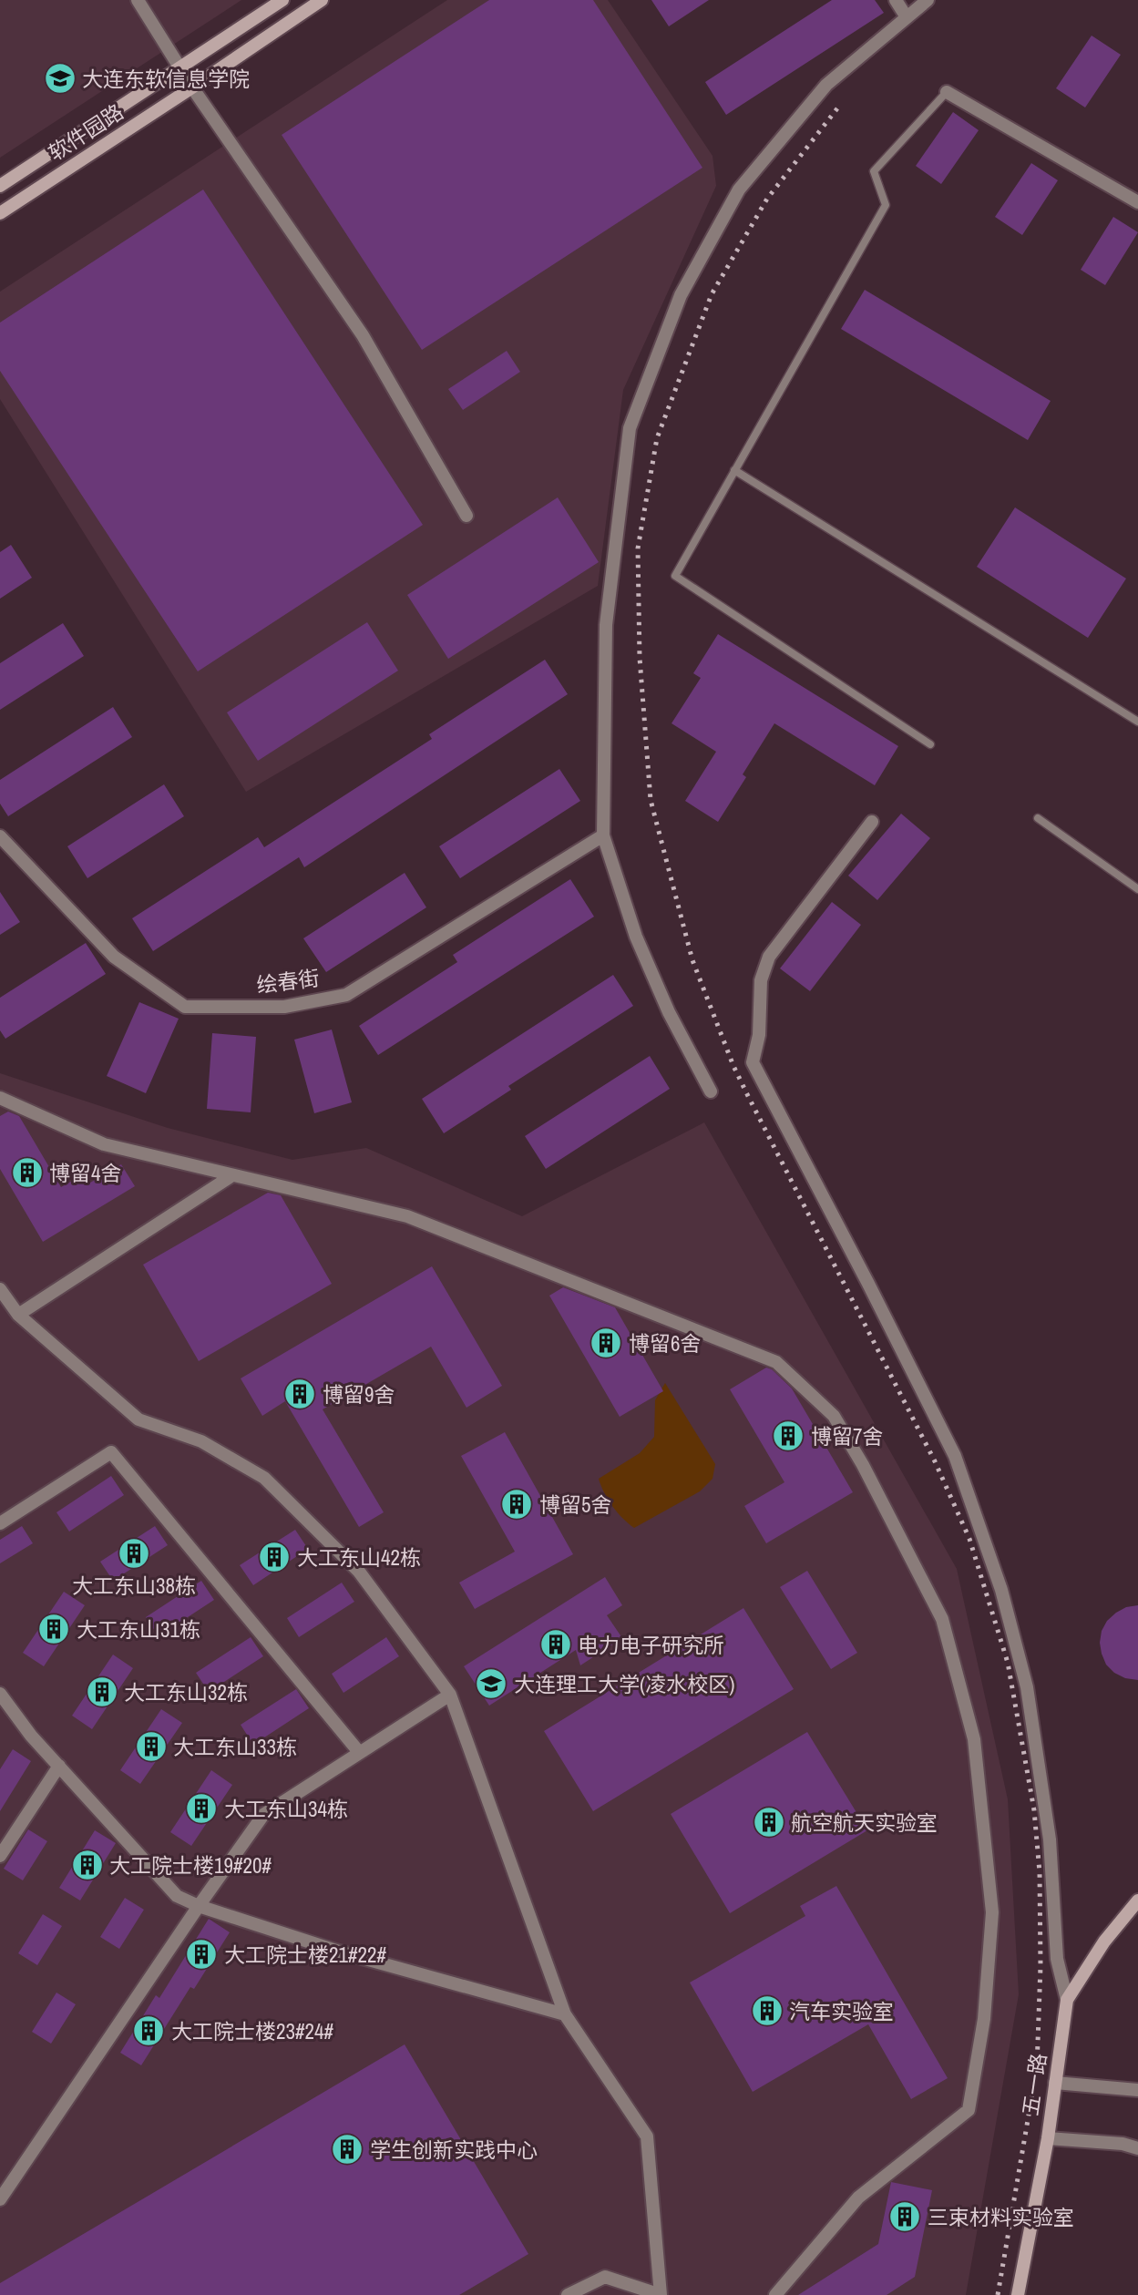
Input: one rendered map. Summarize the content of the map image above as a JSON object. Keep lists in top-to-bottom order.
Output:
{
  "streets": {
    "main road": ["软件园路", "五一路"],
    "street": ["绘春街"]
  },
  "places": {
    "school or university": ["大连东软信息学院", "大连理工大学(凌水校区)"],
    "building": [
      "博留4舍",
      "博留6舍",
      "博留9舍",
      "博留7舍",
      "博留5舍",
      "大工东山38栋",
      "大工东山42栋",
      "大工东山31栋",
      "电力电子研究所",
      "大工东山32栋",
      "大工东山33栋",
      "大工东山34栋",
      "航空航天实验室",
      "大工院士楼19#20#",
      "大工院士楼21#22#",
      "汽车实验室",
      "大工院士楼23#24#",
      "学生创新实践中心",
      "三束材料实验室"
    ]
  }
}
